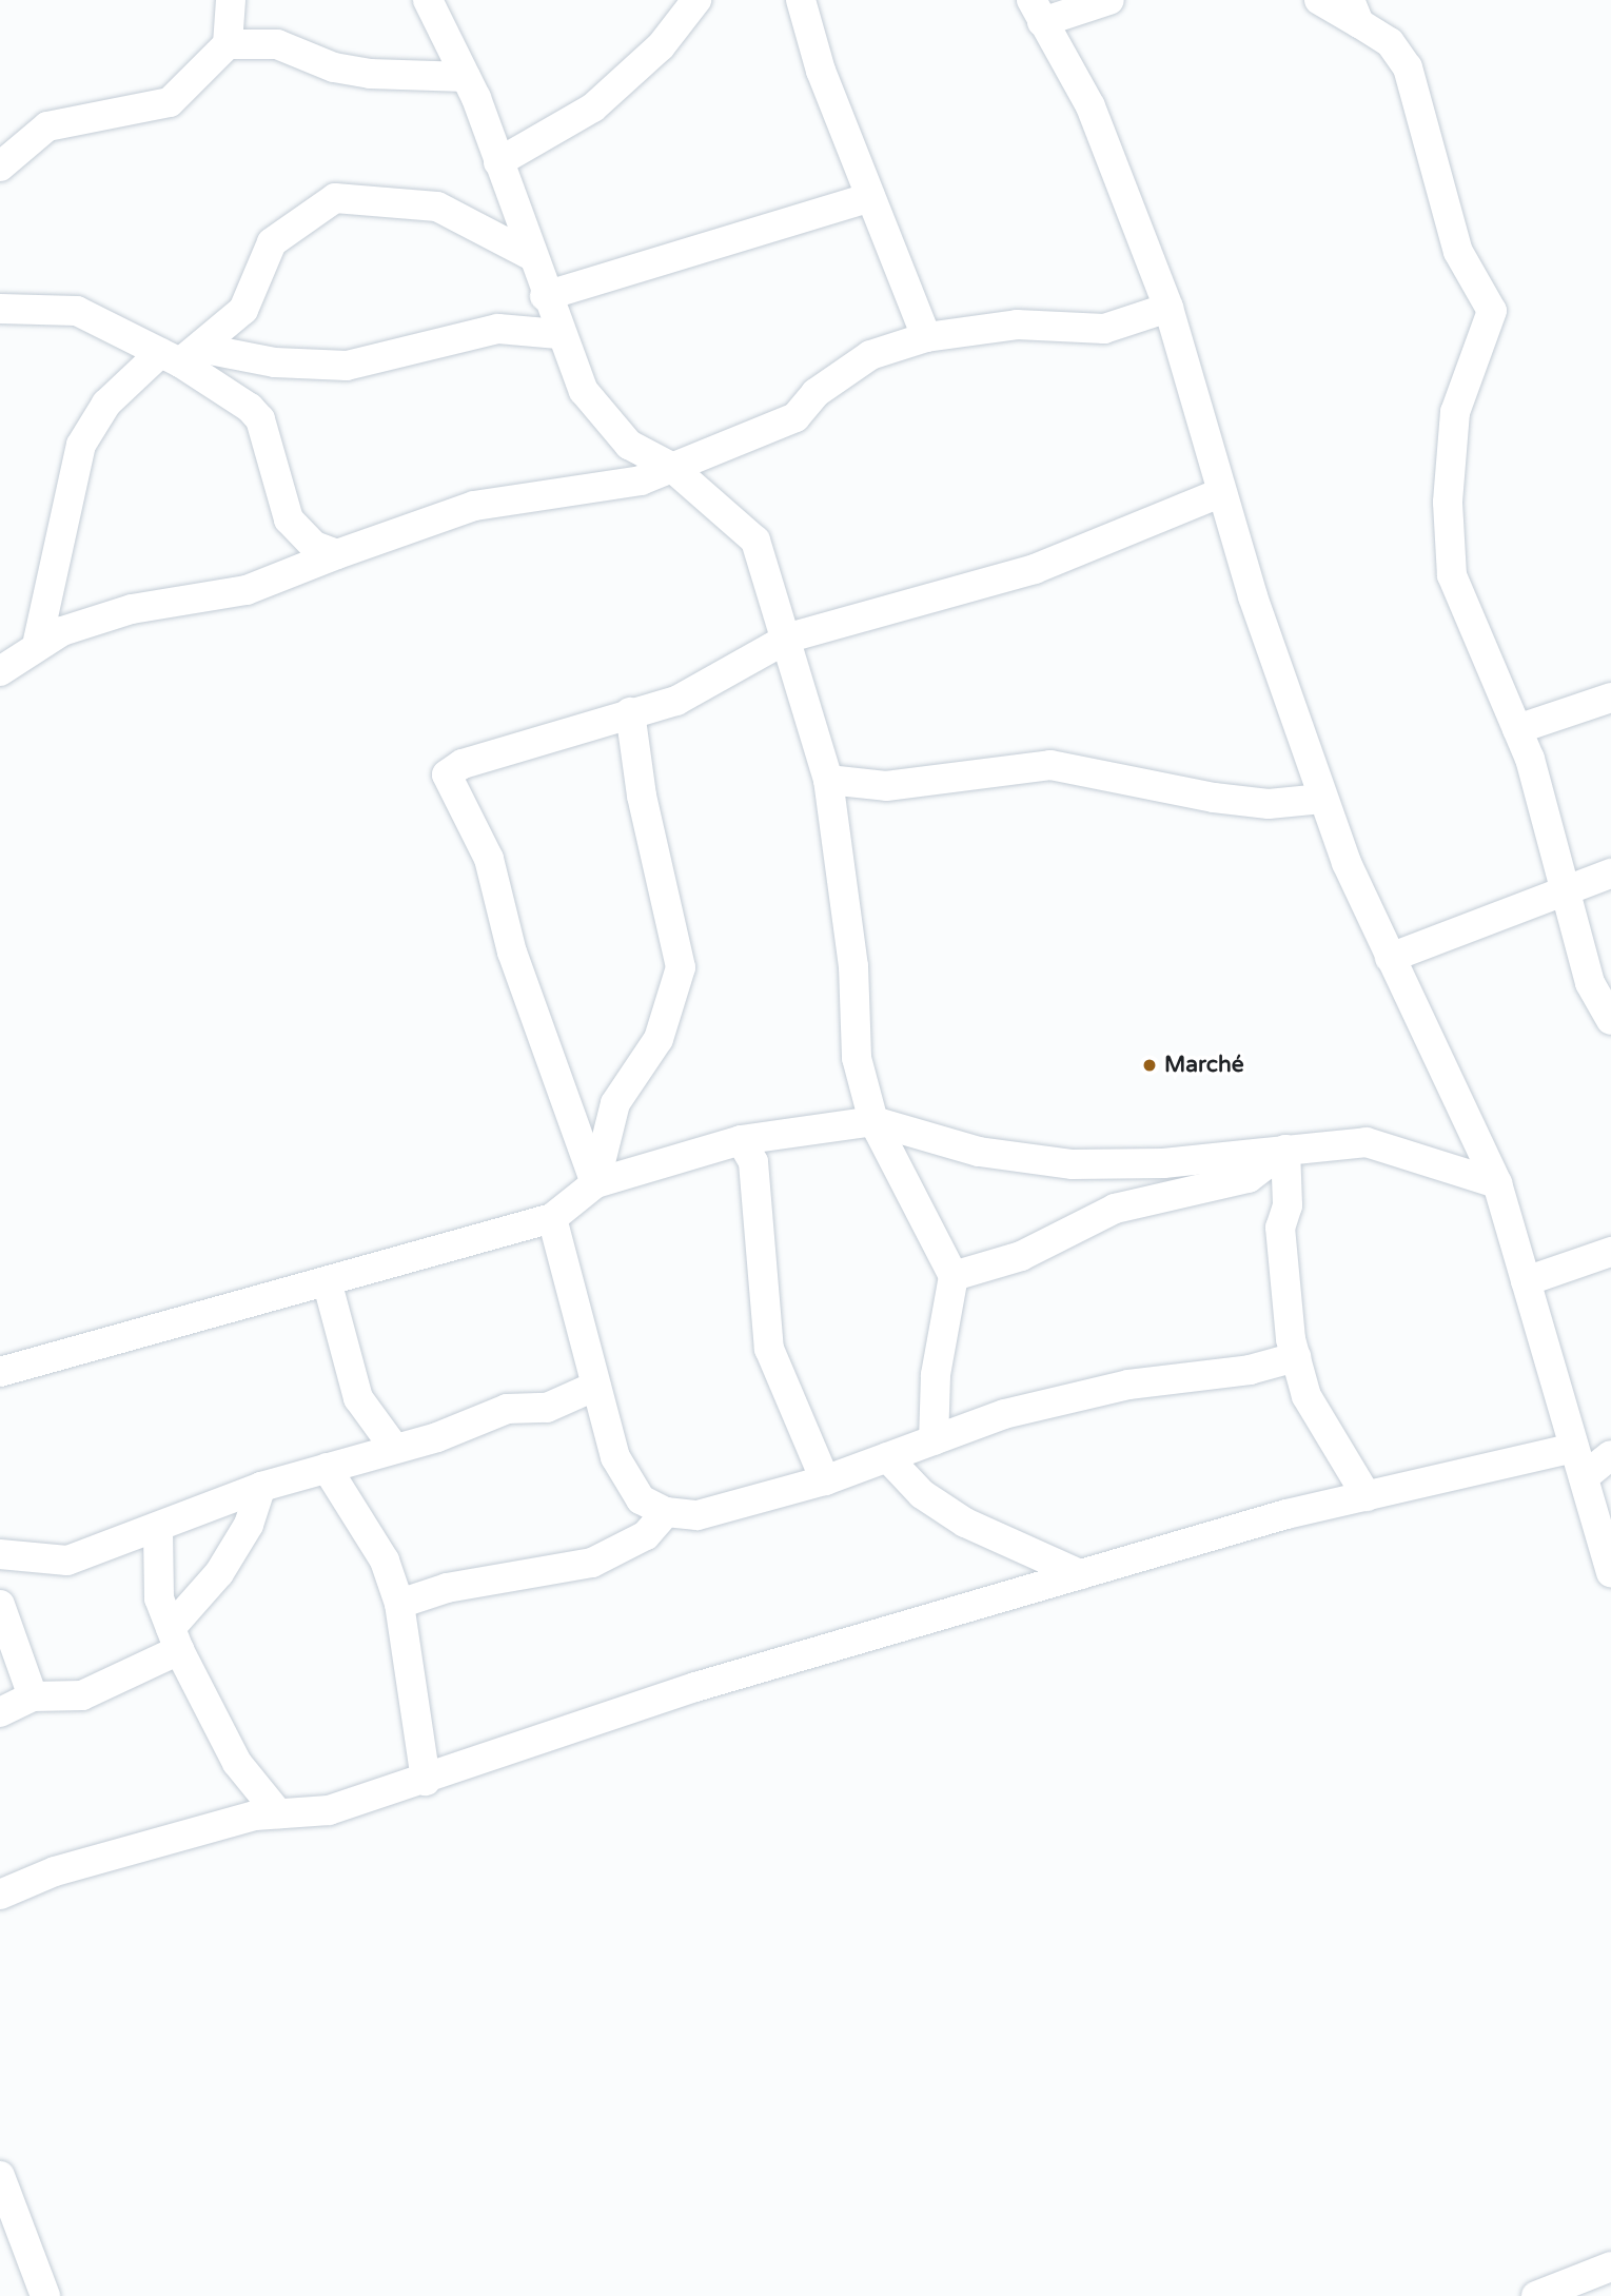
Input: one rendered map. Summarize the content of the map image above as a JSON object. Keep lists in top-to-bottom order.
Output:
{
  "places": ["Marché"]
}
